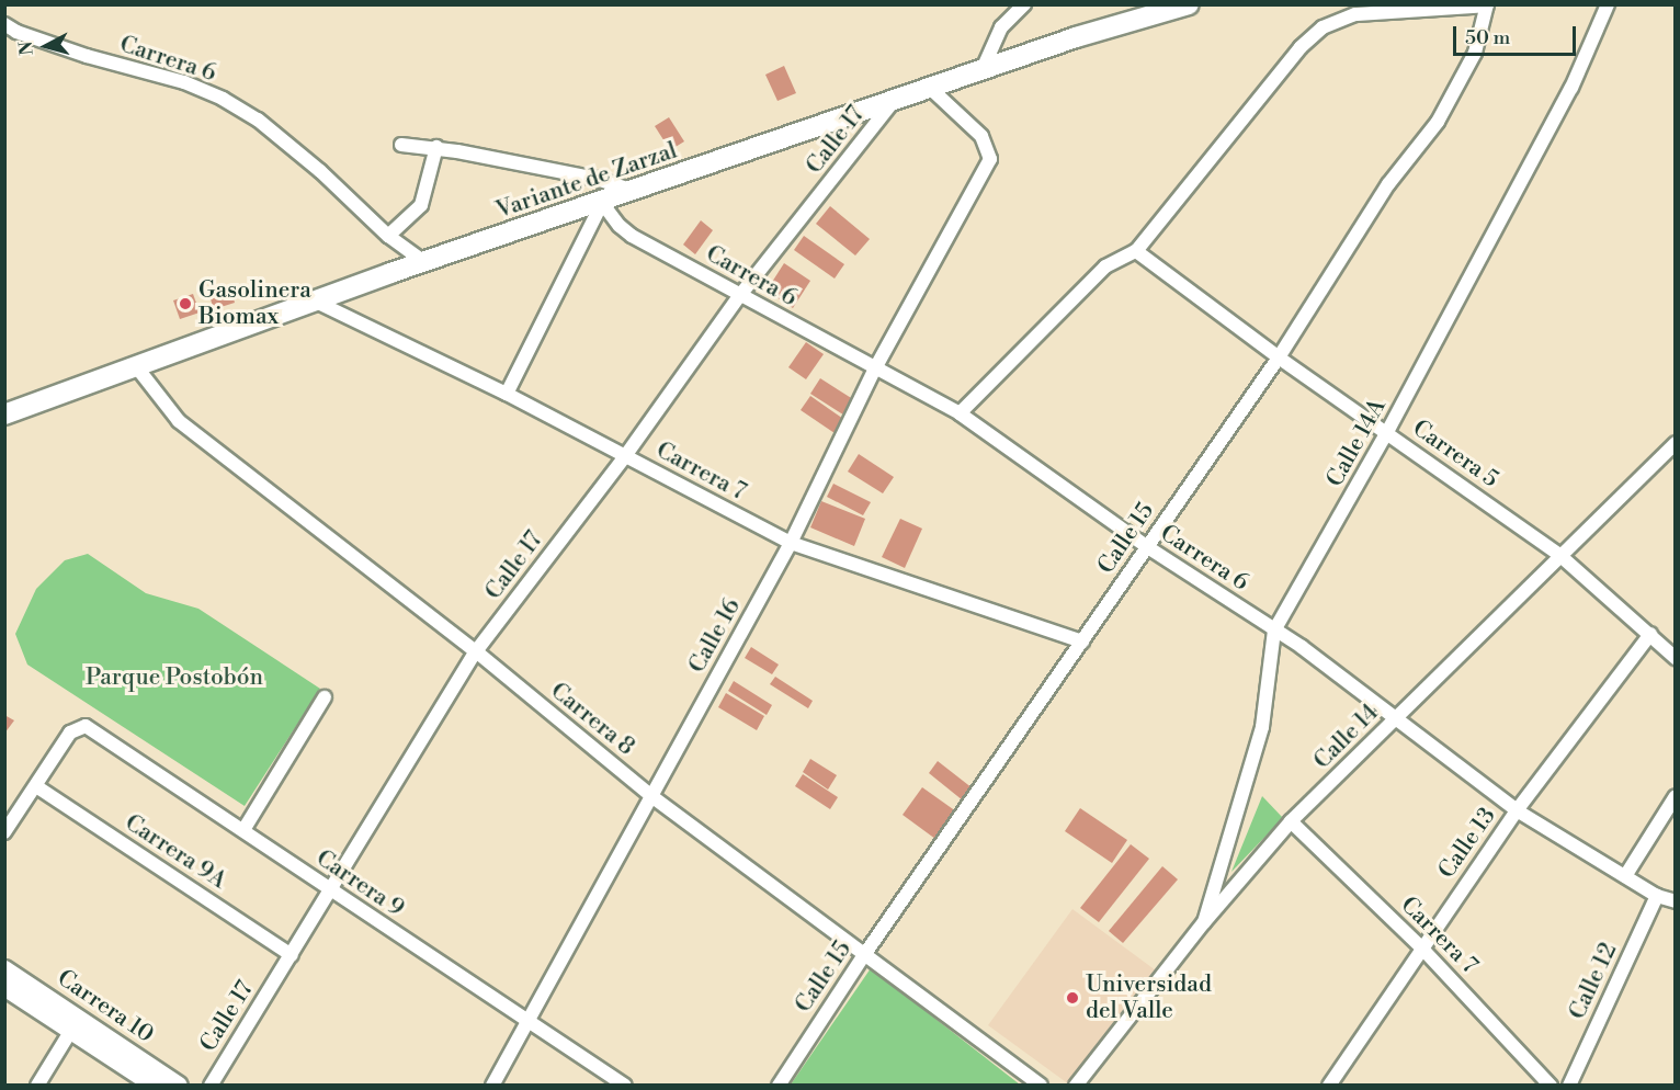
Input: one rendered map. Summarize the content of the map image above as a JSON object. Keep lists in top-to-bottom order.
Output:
{
  "streets": {
    "main road": ["Variante de Zarzal"],
    "street": [
      "Carrera 6",
      "Calle 17",
      "Calle 14A",
      "Carrera 5",
      "Carrera 7",
      "Calle 15",
      "Calle 16",
      "Carrera 8",
      "Calle 14",
      "Calle 13",
      "Carrera 9A",
      "Carrera 9",
      "Calle 12",
      "Carrera 10"
    ]
  },
  "crossings": [
    ["Carrera 6", "Calle 17"],
    ["Carrera 6", "Variante de Zarzal"],
    ["Carrera 6", "Calle 14A"],
    ["Carrera 6", "Calle 15"],
    ["Carrera 6", "Calle 16"],
    ["Carrera 6", "Calle 14"],
    ["Carrera 6", "Calle 13"],
    ["Carrera 6", "Calle 12"],
    ["Calle 17", "Variante de Zarzal"],
    ["Calle 17", "Carrera 7"],
    ["Calle 17", "Carrera 8"],
    ["Calle 17", "Carrera 9A"],
    ["Calle 17", "Carrera 9"],
    ["Variante de Zarzal", "Carrera 7"],
    ["Variante de Zarzal", "Calle 16"],
    ["Variante de Zarzal", "Carrera 8"],
    ["Calle 14A", "Carrera 5"],
    ["Calle 14A", "Calle 14"],
    ["Carrera 5", "Calle 15"],
    ["Carrera 5", "Calle 14"],
    ["Carrera 5", "Calle 13"],
    ["Carrera 7", "Calle 15"],
    ["Carrera 7", "Calle 16"],
    ["Carrera 7", "Calle 14"],
    ["Carrera 7", "Calle 13"],
    ["Calle 15", "Carrera 8"],
    ["Calle 16", "Carrera 8"],
    ["Calle 16", "Carrera 9"],
    ["Carrera 9A", "Carrera 9"]
  ],
  "parks": ["Parque Postobón"],
  "places": ["Gasolinera Biomax", "Universidad del Valle"],
  "scale_bar": "50 m",
  "north": "left"
}
